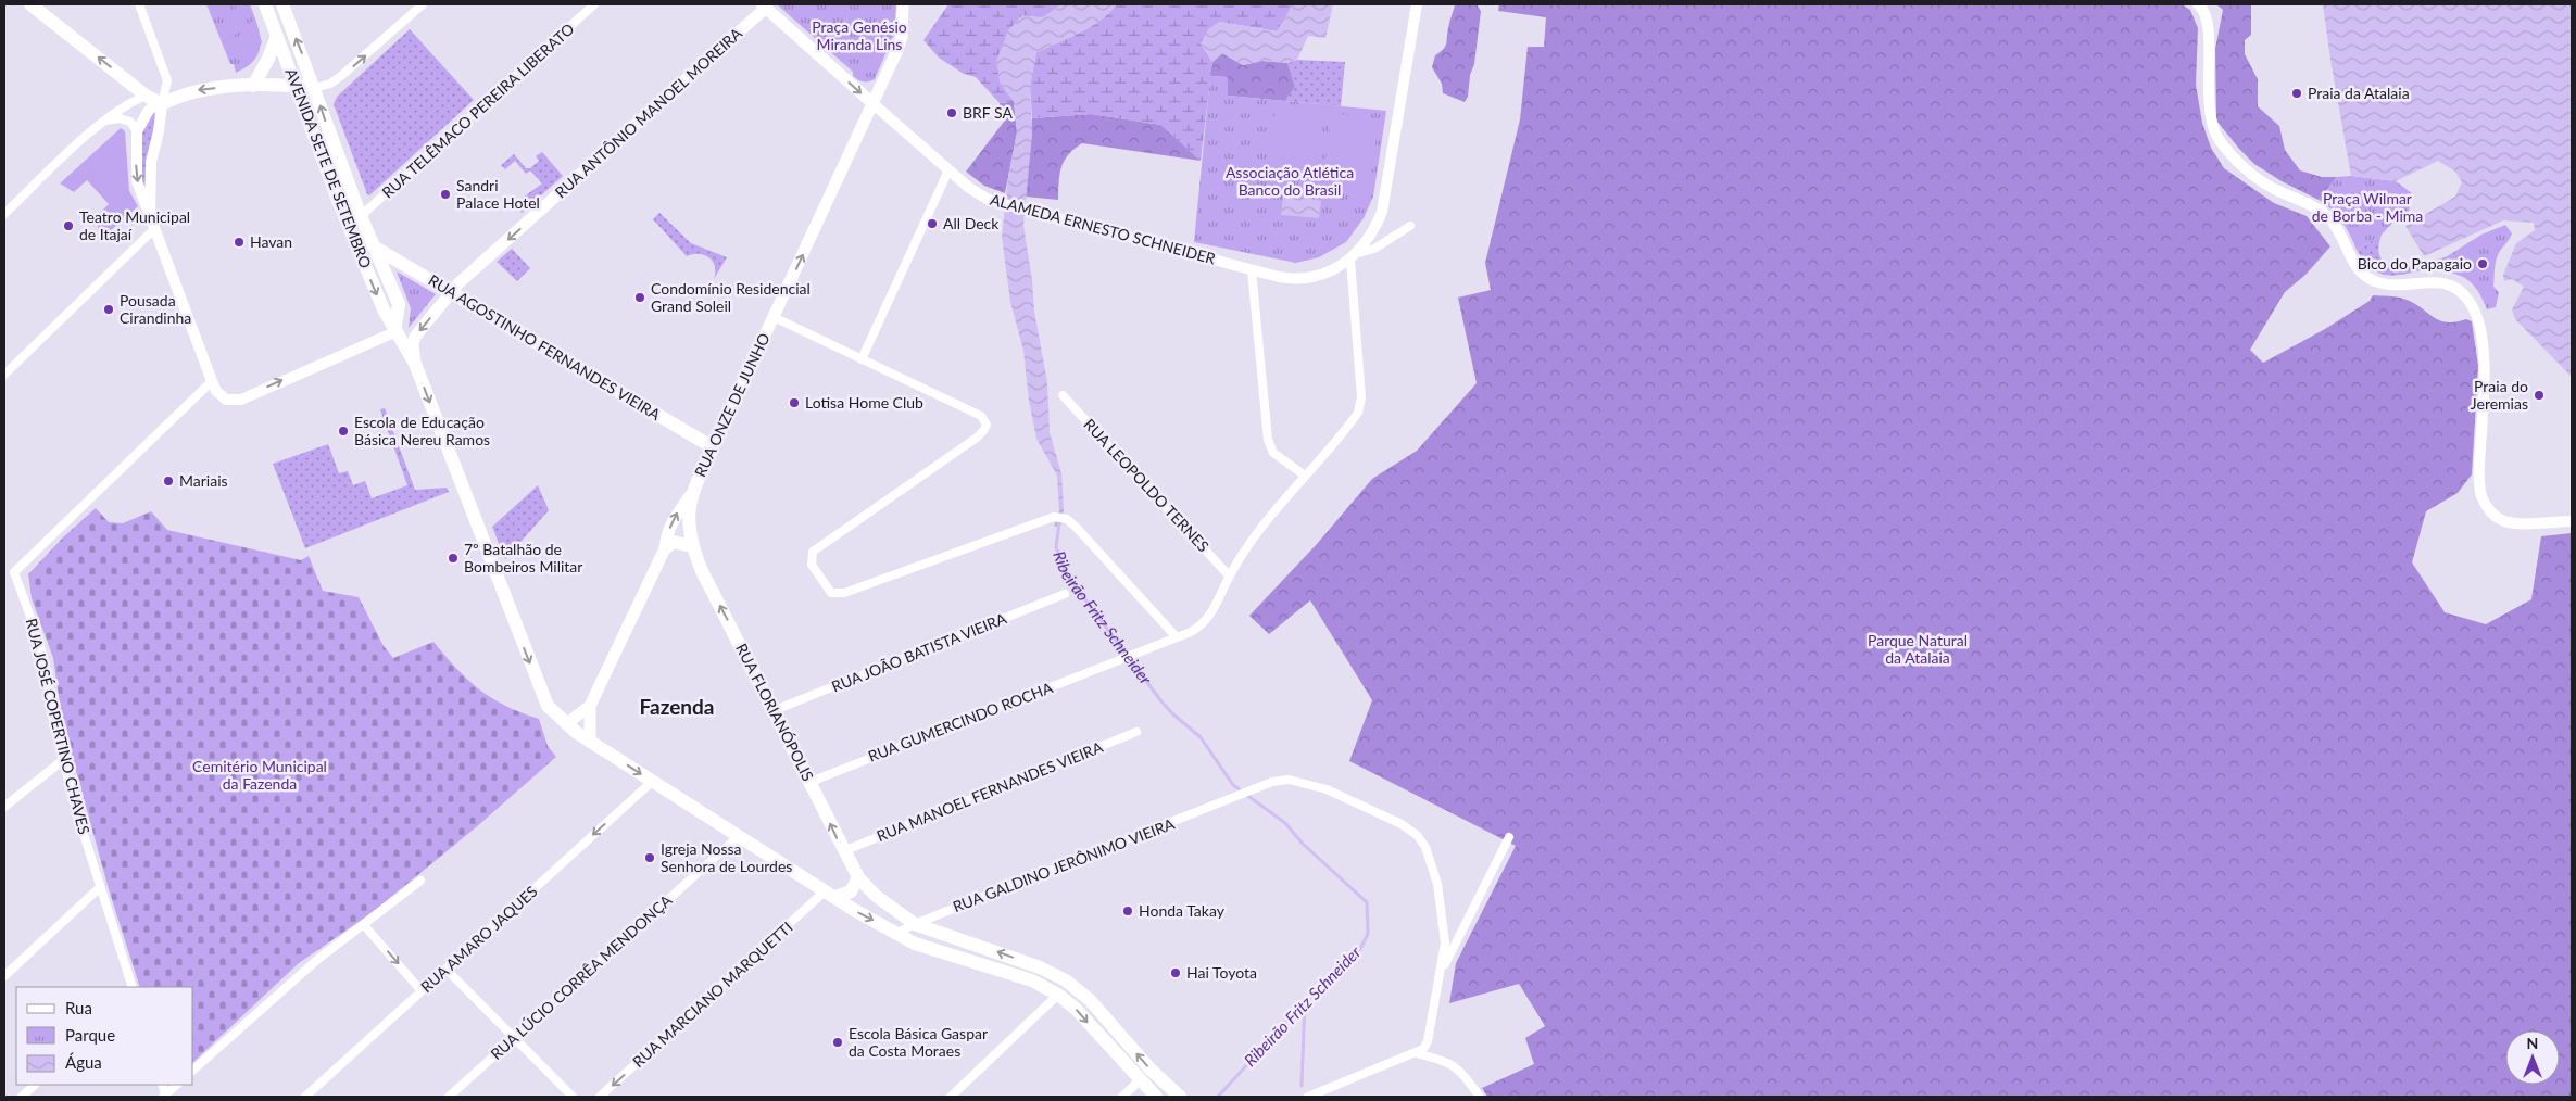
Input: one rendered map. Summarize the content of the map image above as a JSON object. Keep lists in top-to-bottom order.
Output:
{
  "streets": {
    "main road": [
      "RUA ANTÔNIO MANOEL MOREIRA",
      "AVENIDA SETE DE SETEMBRO",
      "RUA AGOSTINHO FERNANDES VIEIRA",
      "RUA ONZE DE JUNHO",
      "RUA FLORIANÓPOLIS"
    ],
    "street": [
      "RUA TELÊMACO PEREIRA LIBERATO",
      "ALAMEDA ERNESTO SCHNEIDER",
      "RUA LEOPOLDO TERNES",
      "RUA JOÃO BATISTA VIEIRA",
      "RUA GUMERCINDO ROCHA",
      "RUA JOSÉ COPERTINO CHAVES",
      "RUA MANOEL FERNANDES VIEIRA",
      "RUA GALDINO JERÔNIMO VIEIRA",
      "RUA AMARO JAQUES",
      "RUA LÚCIO CORRÊA MENDONÇA",
      "RUA MARCIANO MARQUETTI"
    ]
  },
  "crossings": [
    ["RUA TELÊMACO PEREIRA LIBERATO", "AVENIDA SETE DE SETEMBRO"],
    ["RUA ANTÔNIO MANOEL MOREIRA", "AVENIDA SETE DE SETEMBRO"],
    ["RUA ANTÔNIO MANOEL MOREIRA", "RUA AGOSTINHO FERNANDES VIEIRA"],
    ["AVENIDA SETE DE SETEMBRO", "RUA AGOSTINHO FERNANDES VIEIRA"],
    ["AVENIDA SETE DE SETEMBRO", "RUA ONZE DE JUNHO"],
    ["AVENIDA SETE DE SETEMBRO", "RUA GALDINO JERÔNIMO VIEIRA"],
    ["AVENIDA SETE DE SETEMBRO", "RUA AMARO JAQUES"],
    ["AVENIDA SETE DE SETEMBRO", "RUA LÚCIO CORRÊA MENDONÇA"],
    ["AVENIDA SETE DE SETEMBRO", "RUA MARCIANO MARQUETTI"],
    ["ALAMEDA ERNESTO SCHNEIDER", "RUA ONZE DE JUNHO"],
    ["ALAMEDA ERNESTO SCHNEIDER", "RUA GUMERCINDO ROCHA"],
    ["RUA AGOSTINHO FERNANDES VIEIRA", "RUA ONZE DE JUNHO"],
    ["RUA ONZE DE JUNHO", "RUA FLORIANÓPOLIS"],
    ["RUA LEOPOLDO TERNES", "RUA GUMERCINDO ROCHA"],
    ["RUA JOÃO BATISTA VIEIRA", "RUA FLORIANÓPOLIS"],
    ["RUA FLORIANÓPOLIS", "RUA GUMERCINDO ROCHA"],
    ["RUA FLORIANÓPOLIS", "RUA MANOEL FERNANDES VIEIRA"],
    ["RUA FLORIANÓPOLIS", "RUA GALDINO JERÔNIMO VIEIRA"]
  ],
  "one_way": [
    "RUA ANTÔNIO MANOEL MOREIRA",
    "RUA ONZE DE JUNHO",
    "RUA FLORIANÓPOLIS",
    "RUA AMARO JAQUES",
    "RUA MARCIANO MARQUETTI"
  ],
  "districts": ["Fazenda"],
  "water": ["Ribeirão Fritz Schneider"],
  "parks": [
    "Praça Genésio Miranda Lins",
    "Associação Atlética Banco do Brasil",
    "Praça Wilmar de Borba - Mima",
    "Parque Natural da Atalaia",
    "Cemitério Municipal da Fazenda"
  ],
  "places": [
    "Praia da Atalaia",
    "BRF SA",
    "Sandri Palace Hotel",
    "All Deck",
    "Teatro Municipal de Itajaí",
    "Havan",
    "Bico do Papagaio",
    "Condomínio Residencial Grand Soleil",
    "Pousada Cirandinha",
    "Praia do Jeremias",
    "Lotisa Home Club",
    "Escola de Educação Básica Nereu Ramos",
    "Mariais",
    "7º Batalhão de Bombeiros Militar",
    "Igreja Nossa Senhora de Lourdes",
    "Honda Takay",
    "Hai Toyota",
    "Escola Básica Gaspar da Costa Moraes"
  ],
  "legend": ["Rua", "Parque", "Água"],
  "north": "top"
}
